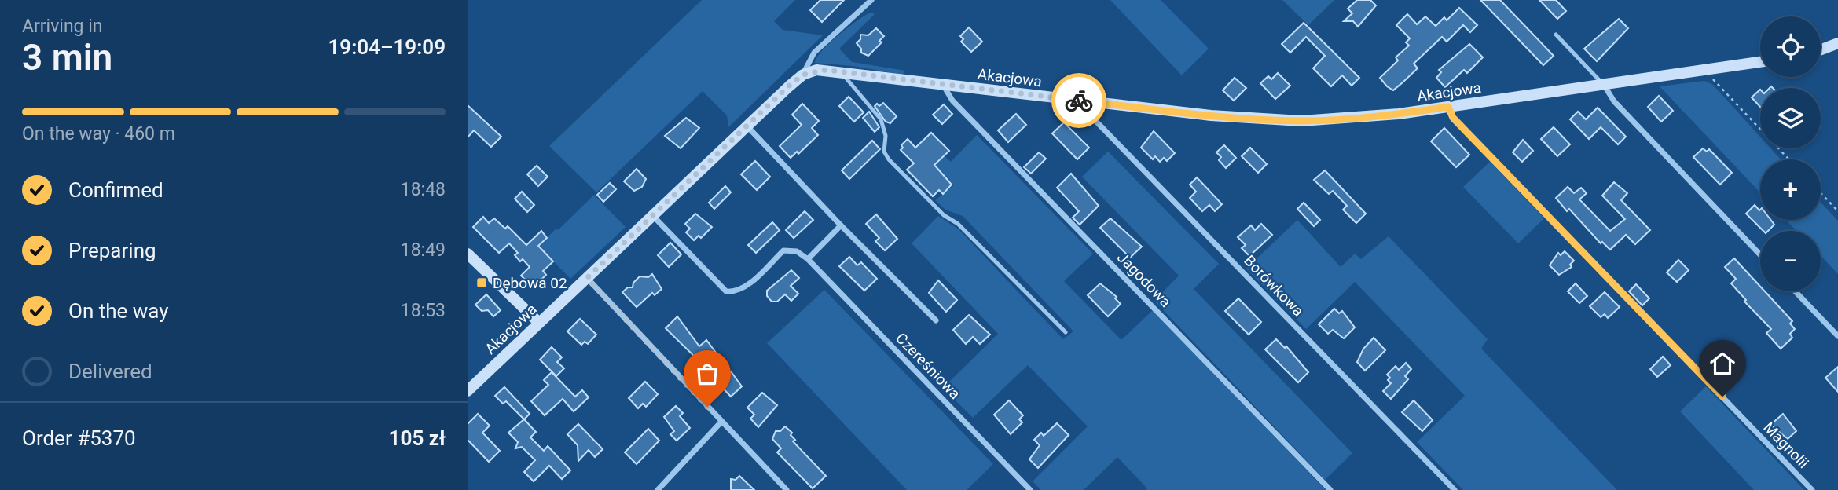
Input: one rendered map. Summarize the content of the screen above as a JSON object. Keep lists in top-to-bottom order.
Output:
{
  "streets": {
    "street": [
      "Akacjowa",
      "Jagodowa",
      "Borówkowa",
      "Czereśniowa",
      "Magnolii"
    ]
  },
  "crossings": [
    ["Akacjowa", "Jagodowa"],
    ["Akacjowa", "Borówkowa"],
    ["Akacjowa", "Czereśniowa"],
    ["Akacjowa", "Magnolii"]
  ],
  "places": {
    "transit": ["Dębowa 02"]
  },
  "page": {
    "heading": ["3 min", "Arriving in", "19:04–19:09"],
    "panel": ["Order #5370", "105 zł"],
    "map_buttons": ["+", "−"],
    "bar": "On the way · 460 m",
    "list": [
      ["Confirmed", "18:48"],
      ["Preparing", "18:49"],
      ["On the way", "18:53"],
      "Delivered"
    ]
  }
}
